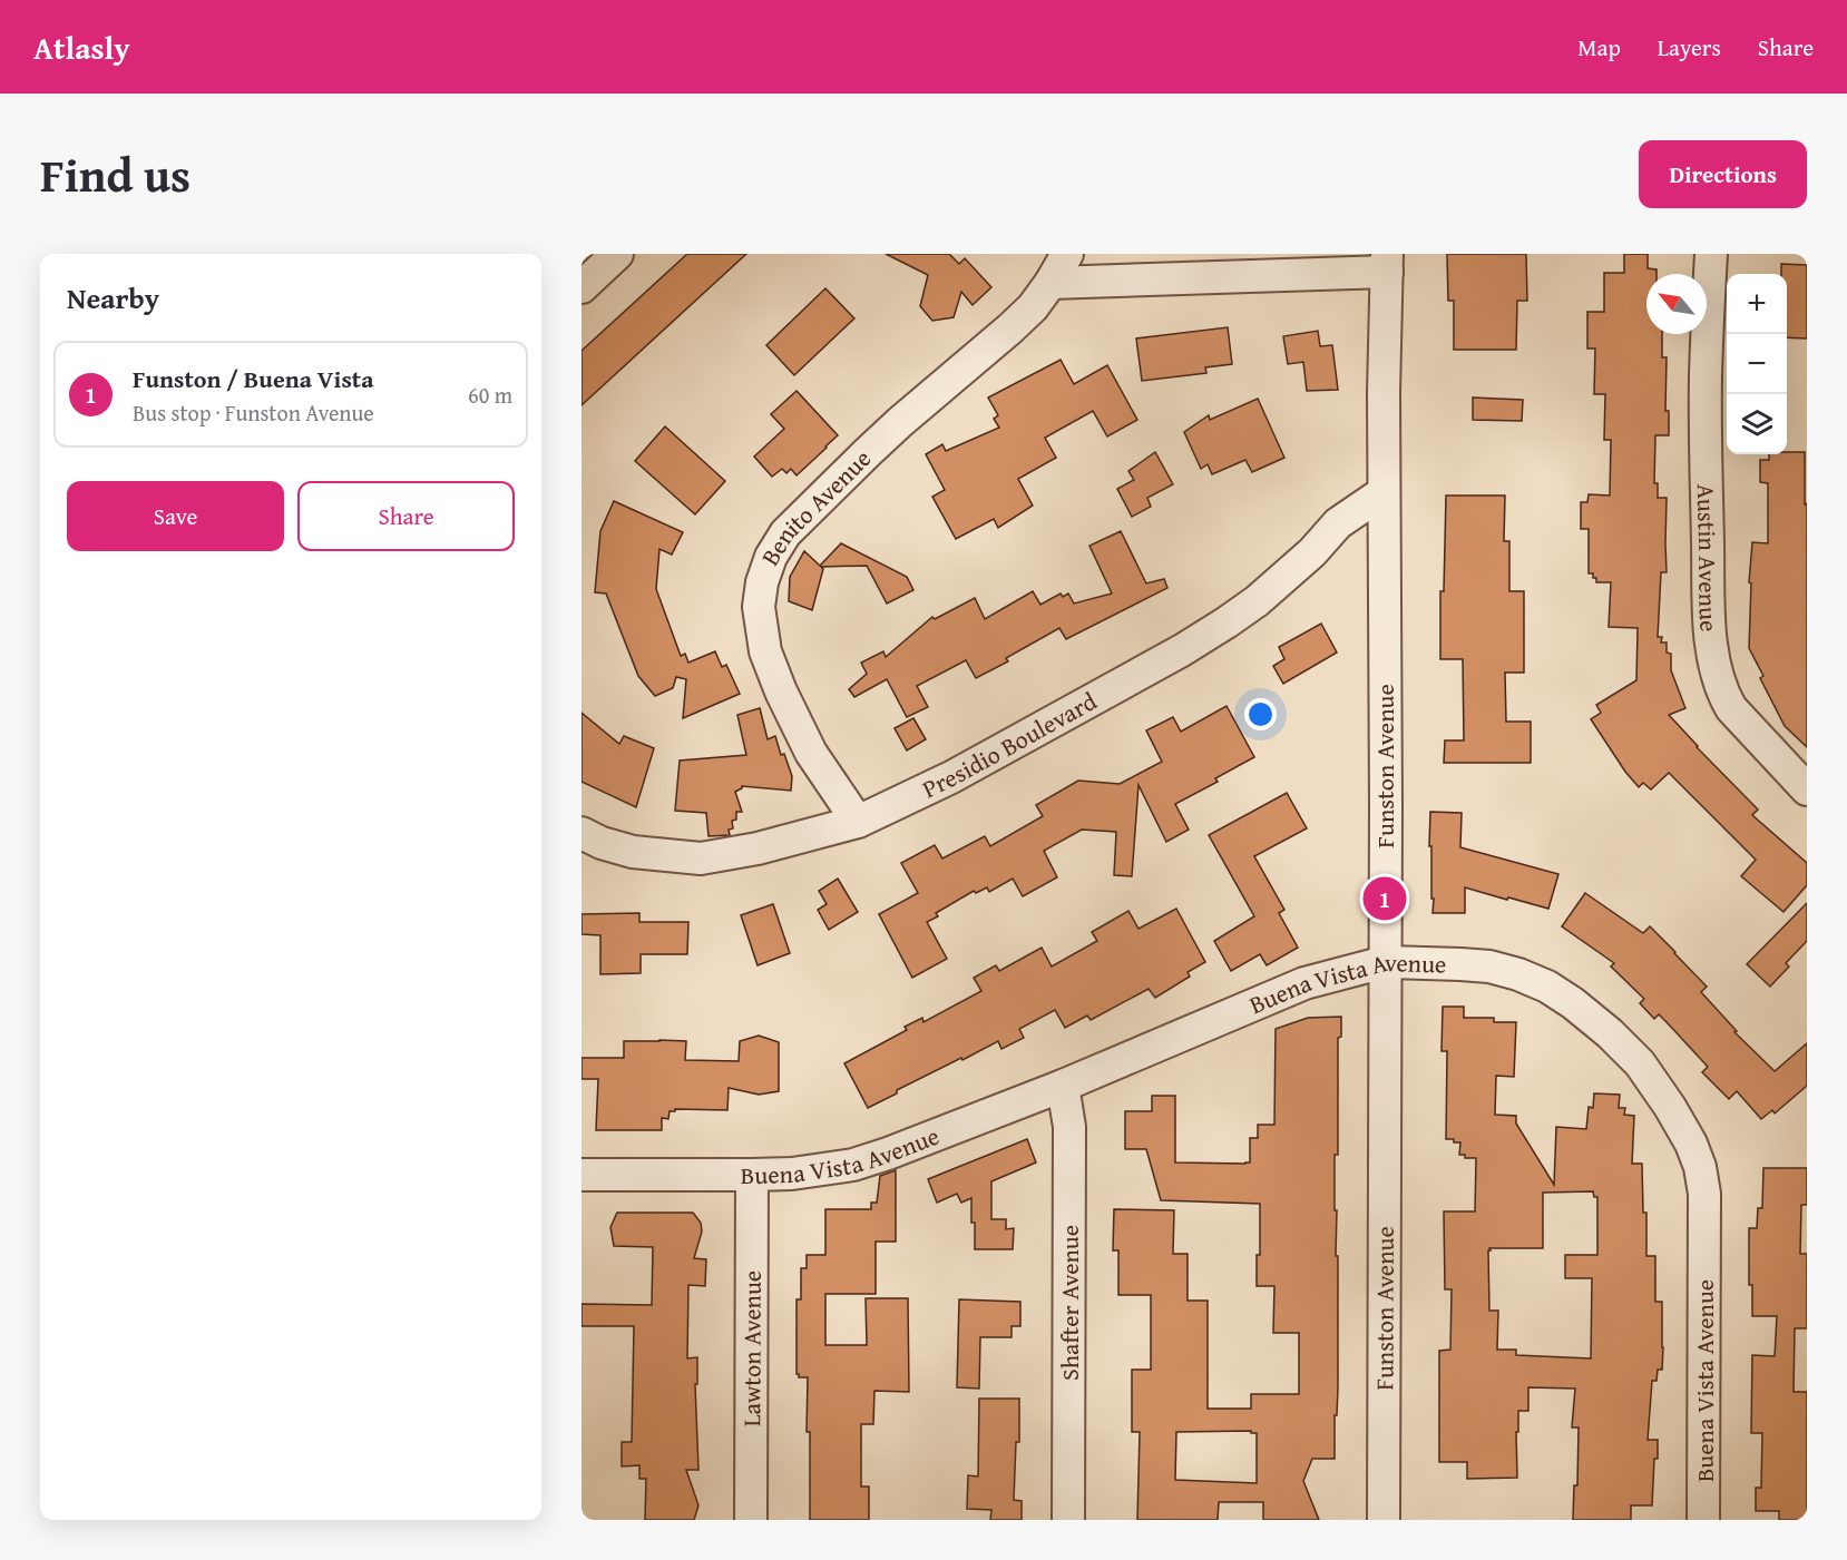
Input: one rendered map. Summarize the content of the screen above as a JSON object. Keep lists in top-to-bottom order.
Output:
{
  "streets": {
    "street": [
      "Benito Avenue",
      "Austin Avenue",
      "Presidio Boulevard",
      "Funston Avenue",
      "Buena Vista Avenue",
      "Shafter Avenue",
      "Lawton Avenue"
    ]
  },
  "crossings": [
    ["Benito Avenue", "Presidio Boulevard"],
    ["Presidio Boulevard", "Funston Avenue"],
    ["Funston Avenue", "Buena Vista Avenue"],
    ["Buena Vista Avenue", "Shafter Avenue"],
    ["Buena Vista Avenue", "Lawton Avenue"]
  ],
  "north": "top left",
  "page": {
    "header": "Atlasly",
    "nav": ["Map", "Layers", "Share"],
    "title": "Find us",
    "buttons": [
      "Directions",
      ["Save", "Share"]
    ],
    "heading": "Nearby",
    "map_buttons": ["+", "−"],
    "list": [
      {
        "mark": "1",
        "name": "Funston / Buena Vista",
        "note": "Bus stop · Funston Avenue",
        "value": "60 m"
      }
    ],
    "pins": "1"
  }
}
